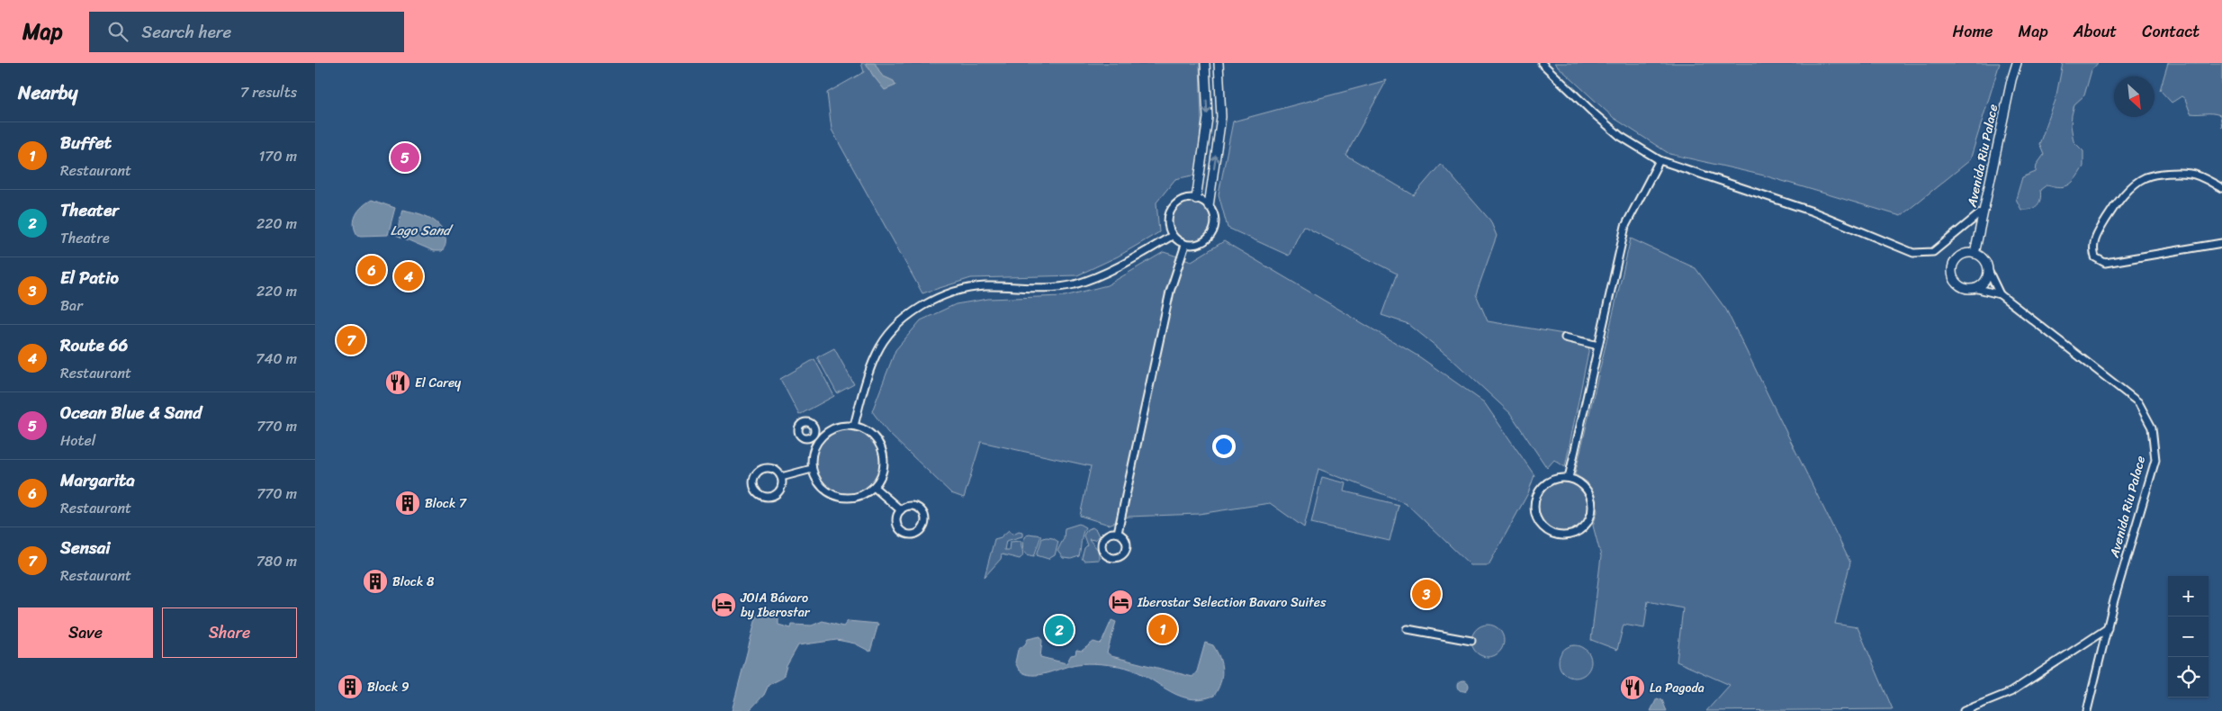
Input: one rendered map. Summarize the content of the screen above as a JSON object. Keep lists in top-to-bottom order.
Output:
{
  "streets": {
    "street": ["Avenida Riu Palace"]
  },
  "water": ["Lago Sand"],
  "places": {
    "restaurant": ["El Carey", "La Pagoda"],
    "building": ["Block 7", "Block 8", "Block 9"],
    "hotel": ["Iberostar Selection Bavaro Suites", "JOIA Bávaro by Iberostar"]
  },
  "north": "bottom right",
  "page": {
    "header": "Map",
    "search": "Search here",
    "nav": [
      "Home",
      "Map",
      "About",
      "Contact"
    ],
    "heading": ["Nearby", "7 results"],
    "list": [
      {
        "mark": "1",
        "name": "Buffet",
        "note": "Restaurant",
        "value": "170 m"
      },
      {
        "mark": "2",
        "name": "Theater",
        "note": "Theatre",
        "value": "220 m"
      },
      {
        "mark": "3",
        "name": "El Patio",
        "note": "Bar",
        "value": "220 m"
      },
      {
        "mark": "4",
        "name": "Route 66",
        "note": "Restaurant",
        "value": "740 m"
      },
      {
        "mark": "5",
        "name": "Ocean Blue & Sand",
        "note": "Hotel",
        "value": "770 m"
      },
      {
        "mark": "6",
        "name": "Margarita",
        "note": "Restaurant",
        "value": "770 m"
      },
      {
        "mark": "7",
        "name": "Sensai",
        "note": "Restaurant",
        "value": "780 m"
      }
    ],
    "pins": [
      "5",
      "6",
      "4",
      "7",
      "3",
      "1",
      "2"
    ],
    "map_buttons": ["+", "−"],
    "buttons": ["Save", "Share"]
  }
}
